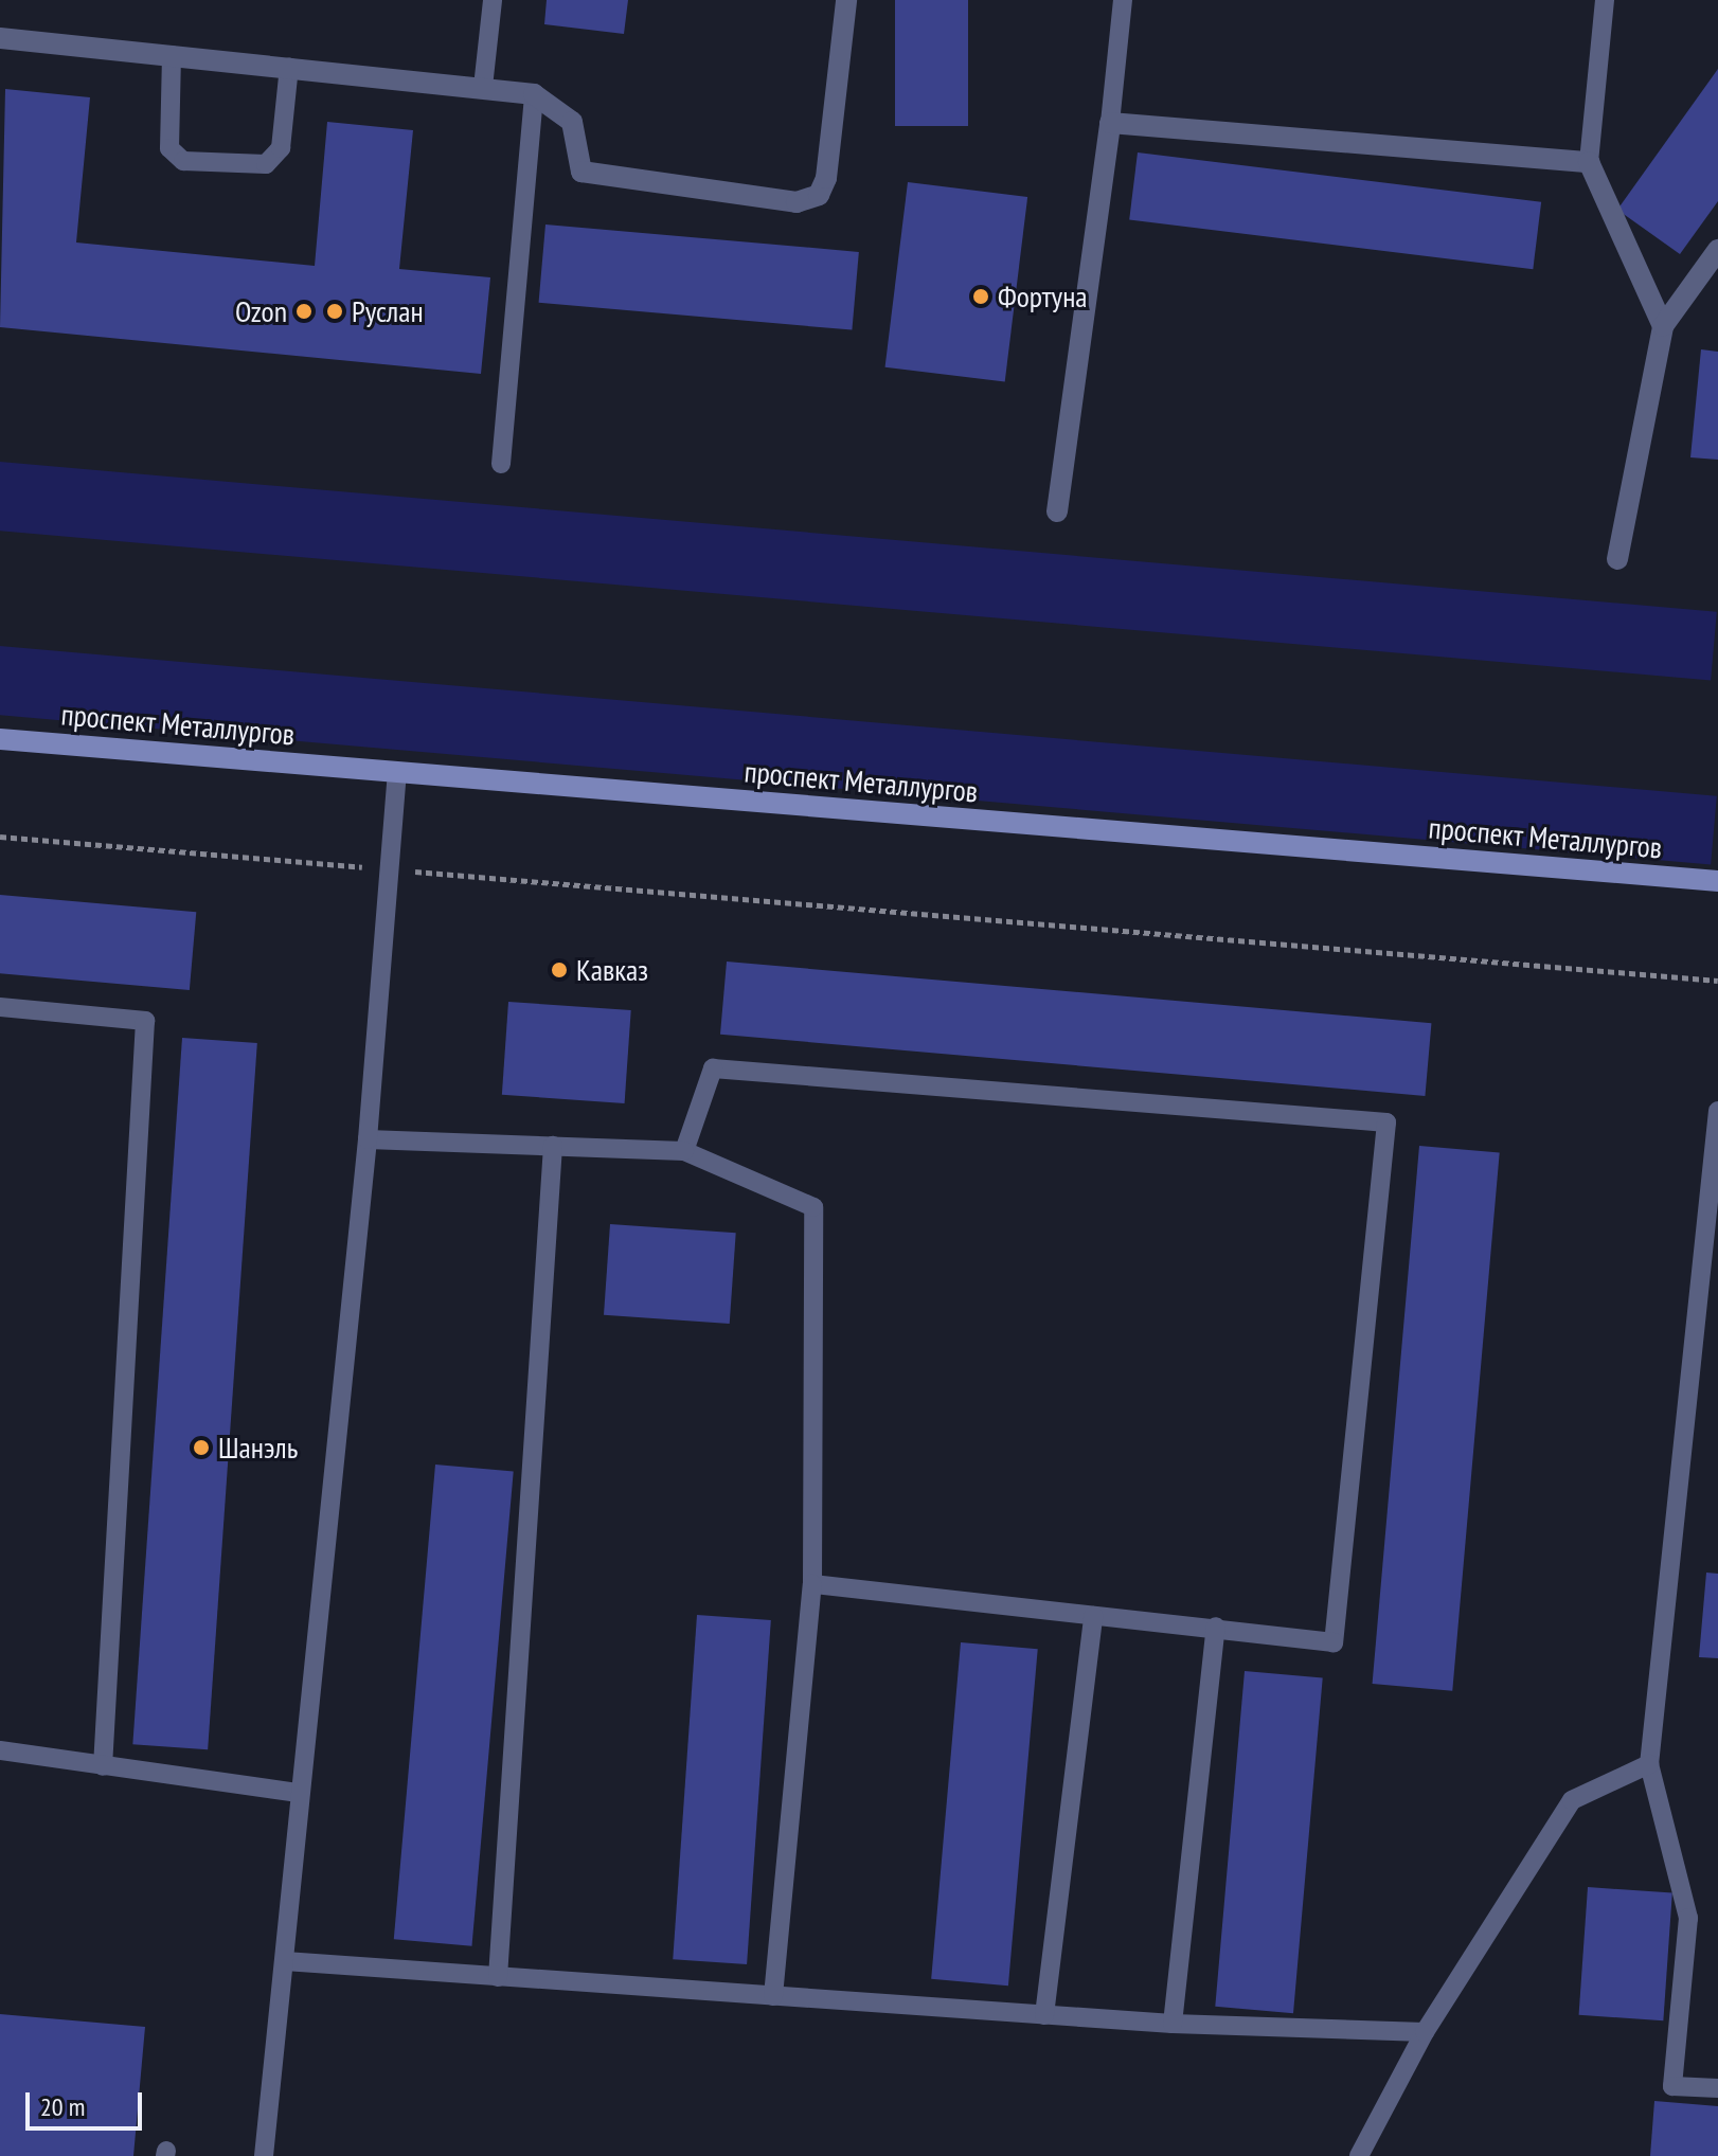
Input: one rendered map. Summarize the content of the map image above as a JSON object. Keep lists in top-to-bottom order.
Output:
{
  "streets": {
    "main road": ["проспект Металлургов"]
  },
  "places": [
    "Фортуна",
    "Ozon",
    "Руслан",
    "Кавказ",
    "Шанэль"
  ],
  "scale_bar": "20 m"
}
